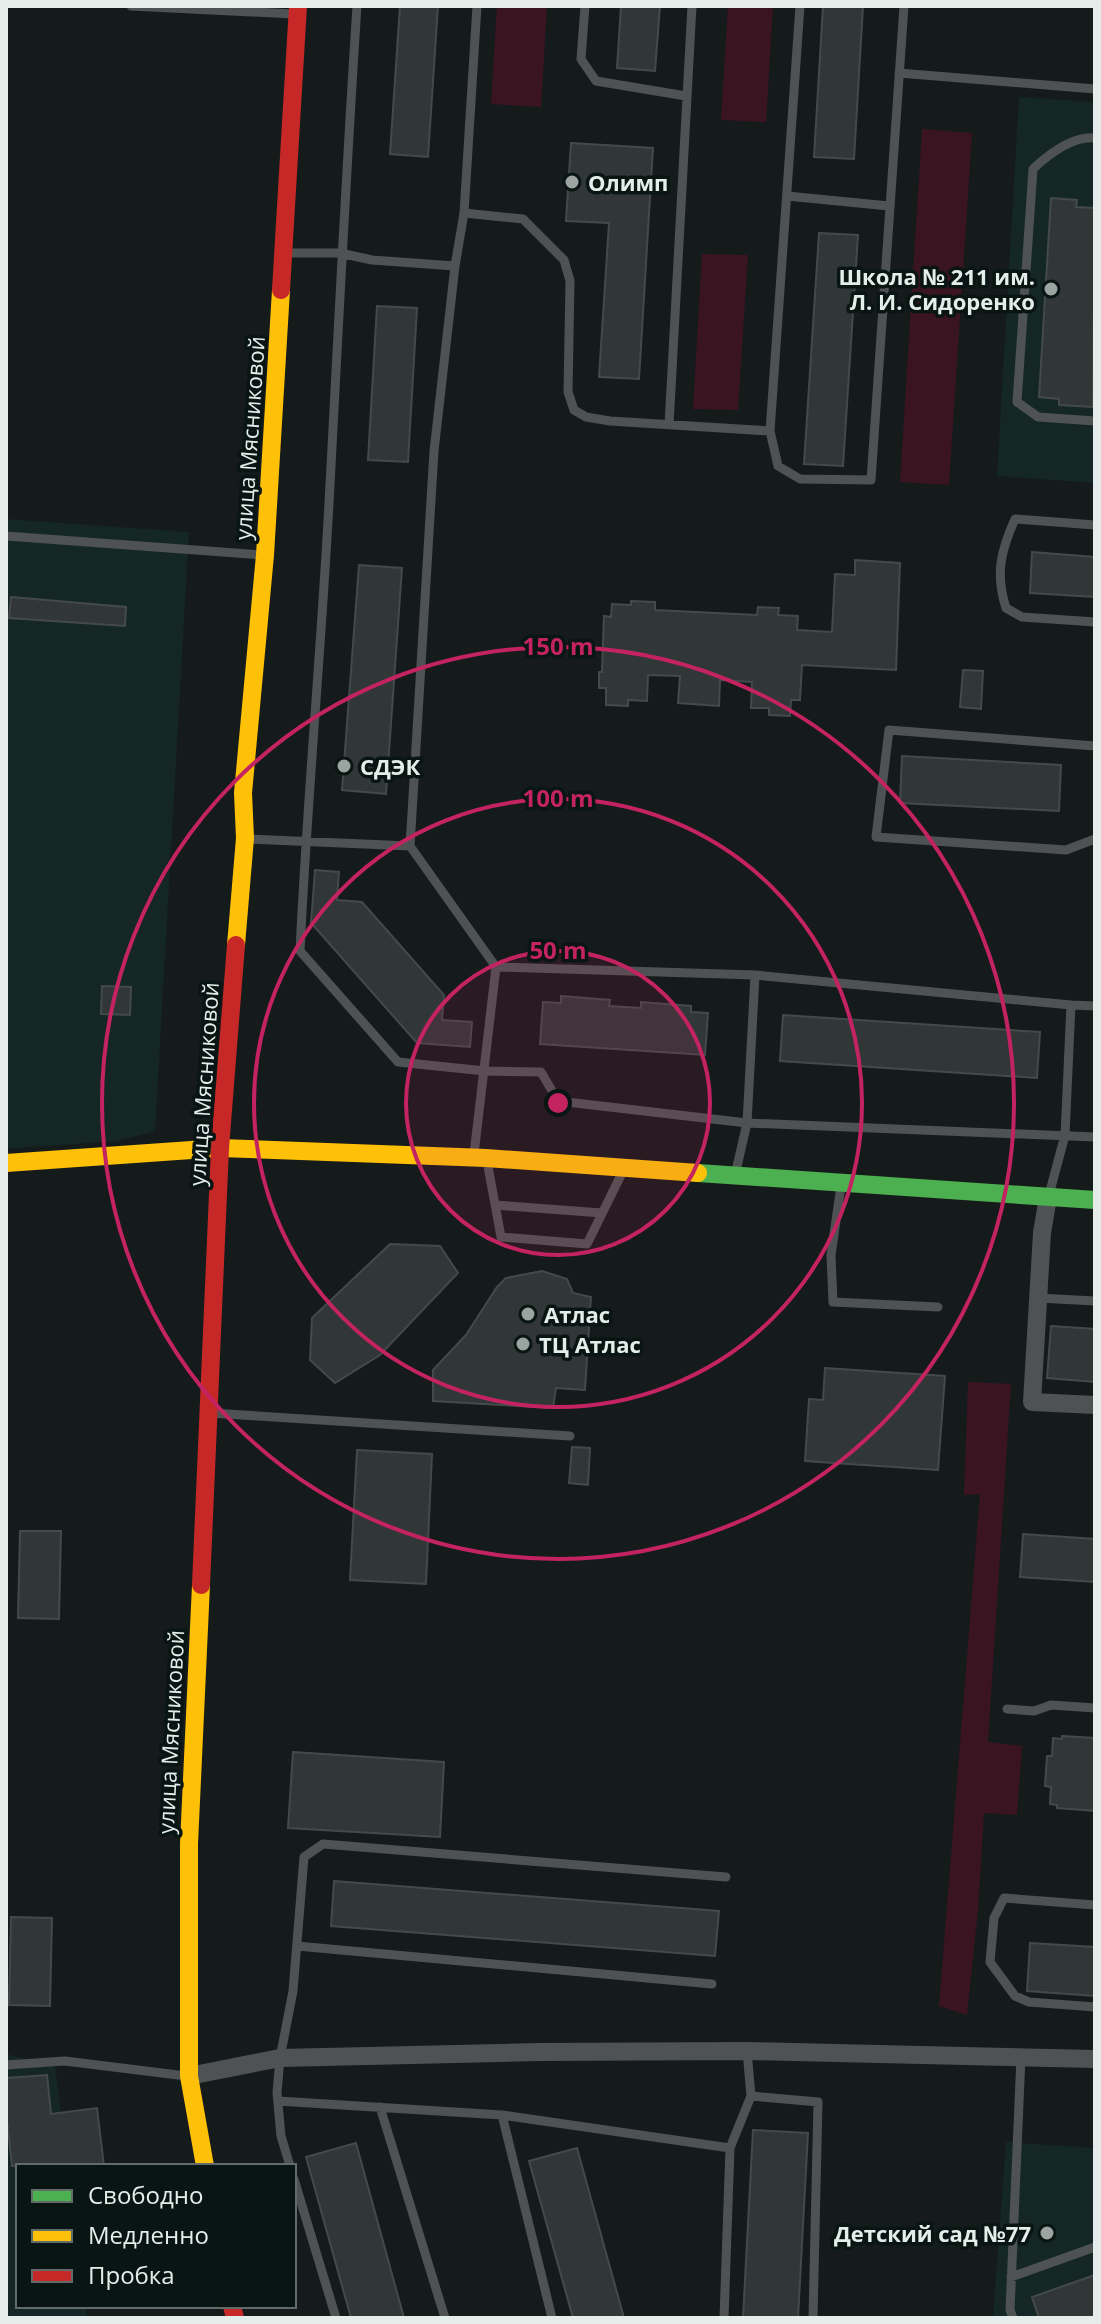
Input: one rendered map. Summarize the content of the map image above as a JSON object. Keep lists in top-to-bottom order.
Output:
{
  "streets": {
    "street": ["улица Мясниковой"]
  },
  "places": [
    "Олимп",
    "Школа № 211 им. Л. И. Сидоренко",
    "СДЭК",
    "Атлас",
    "ТЦ Атлас",
    "Детский сад №77"
  ],
  "legend": ["Свободно", "Медленно", "Пробка"],
  "rings": ["150 m", "100 m", "50 m"]
}
